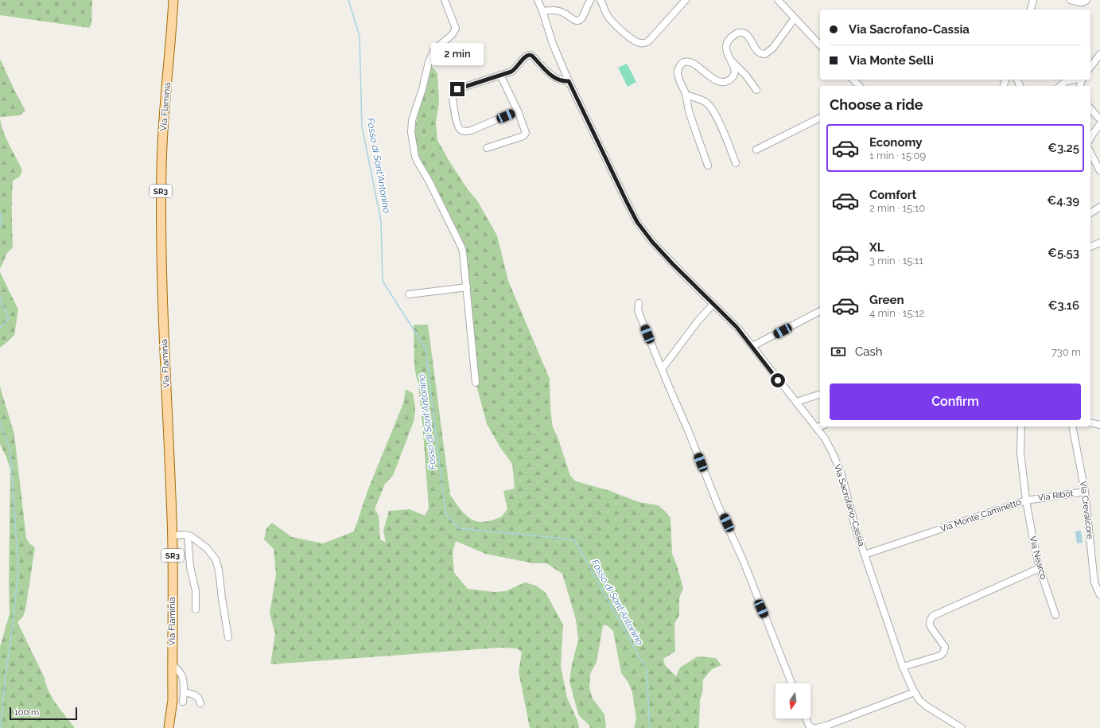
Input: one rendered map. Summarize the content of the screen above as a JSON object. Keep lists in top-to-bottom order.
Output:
{
  "streets": {
    "main road": ["Via Flaminia", "SR3"],
    "street": [
      "Via Ribot",
      "Via Sacrofano-Cassia",
      "Via Crevalcore",
      "Via Monte Caminetto",
      "Via Nearco"
    ]
  },
  "crossings": [
    ["Via Ribot", "Via Crevalcore"],
    ["Via Ribot", "Via Monte Caminetto"],
    ["Via Ribot", "Via Nearco"],
    ["Via Sacrofano-Cassia", "Via Monte Caminetto"],
    ["Via Monte Caminetto", "Via Nearco"]
  ],
  "water": ["Fosso di Sant'Antonino"],
  "scale_bar": "100 m",
  "north": "bottom",
  "page": {
    "banner": ["Via Sacrofano-Cassia", "Via Monte Selli"],
    "bubble": "2 min",
    "heading": "Choose a ride",
    "list": [
      {
        "name": "Economy",
        "note": "1 min · 15:09",
        "value": "€3.25"
      },
      {
        "name": "Comfort",
        "note": "2 min · 15:10",
        "value": "€4.39"
      },
      {
        "name": "XL",
        "note": "3 min · 15:11",
        "value": "€5.53"
      },
      {
        "name": "Green",
        "note": "4 min · 15:12",
        "value": "€3.16"
      }
    ],
    "pay": ["Cash", "730 m"],
    "buttons": "Confirm",
    "scale": "100 m"
  }
}
